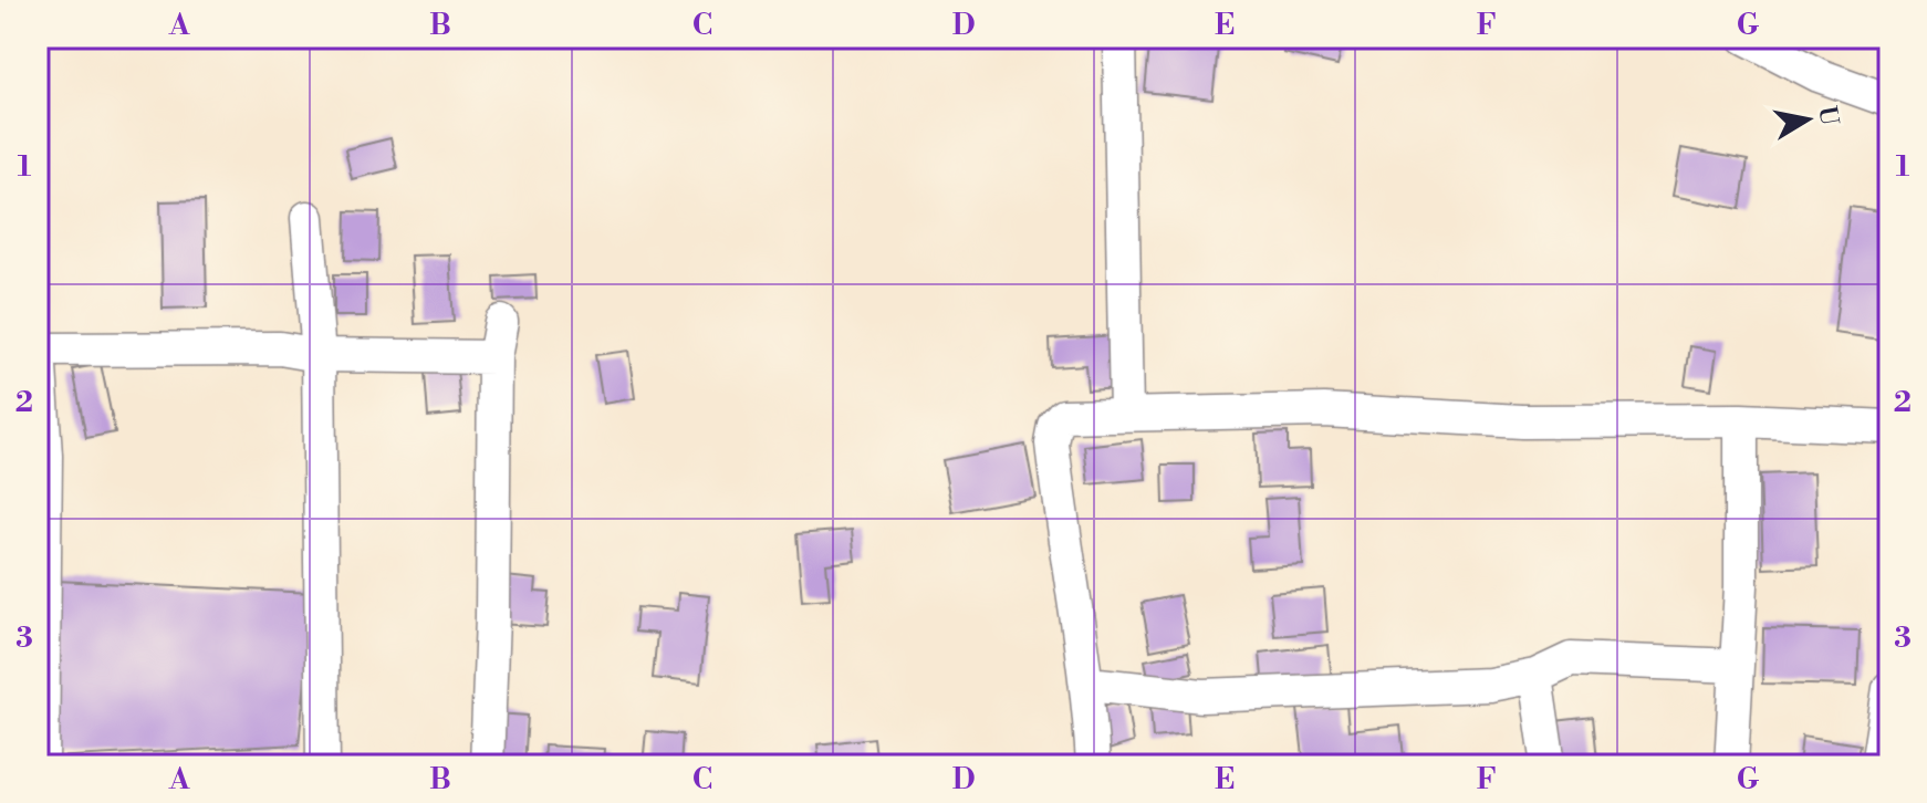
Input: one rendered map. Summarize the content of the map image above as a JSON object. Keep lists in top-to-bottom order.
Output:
{
  "north": "right",
  "grid": {
    "columns": [
      "A",
      "B",
      "C",
      "D",
      "E",
      "F",
      "G"
    ],
    "rows": ["1", "2", "3"]
  }
}
